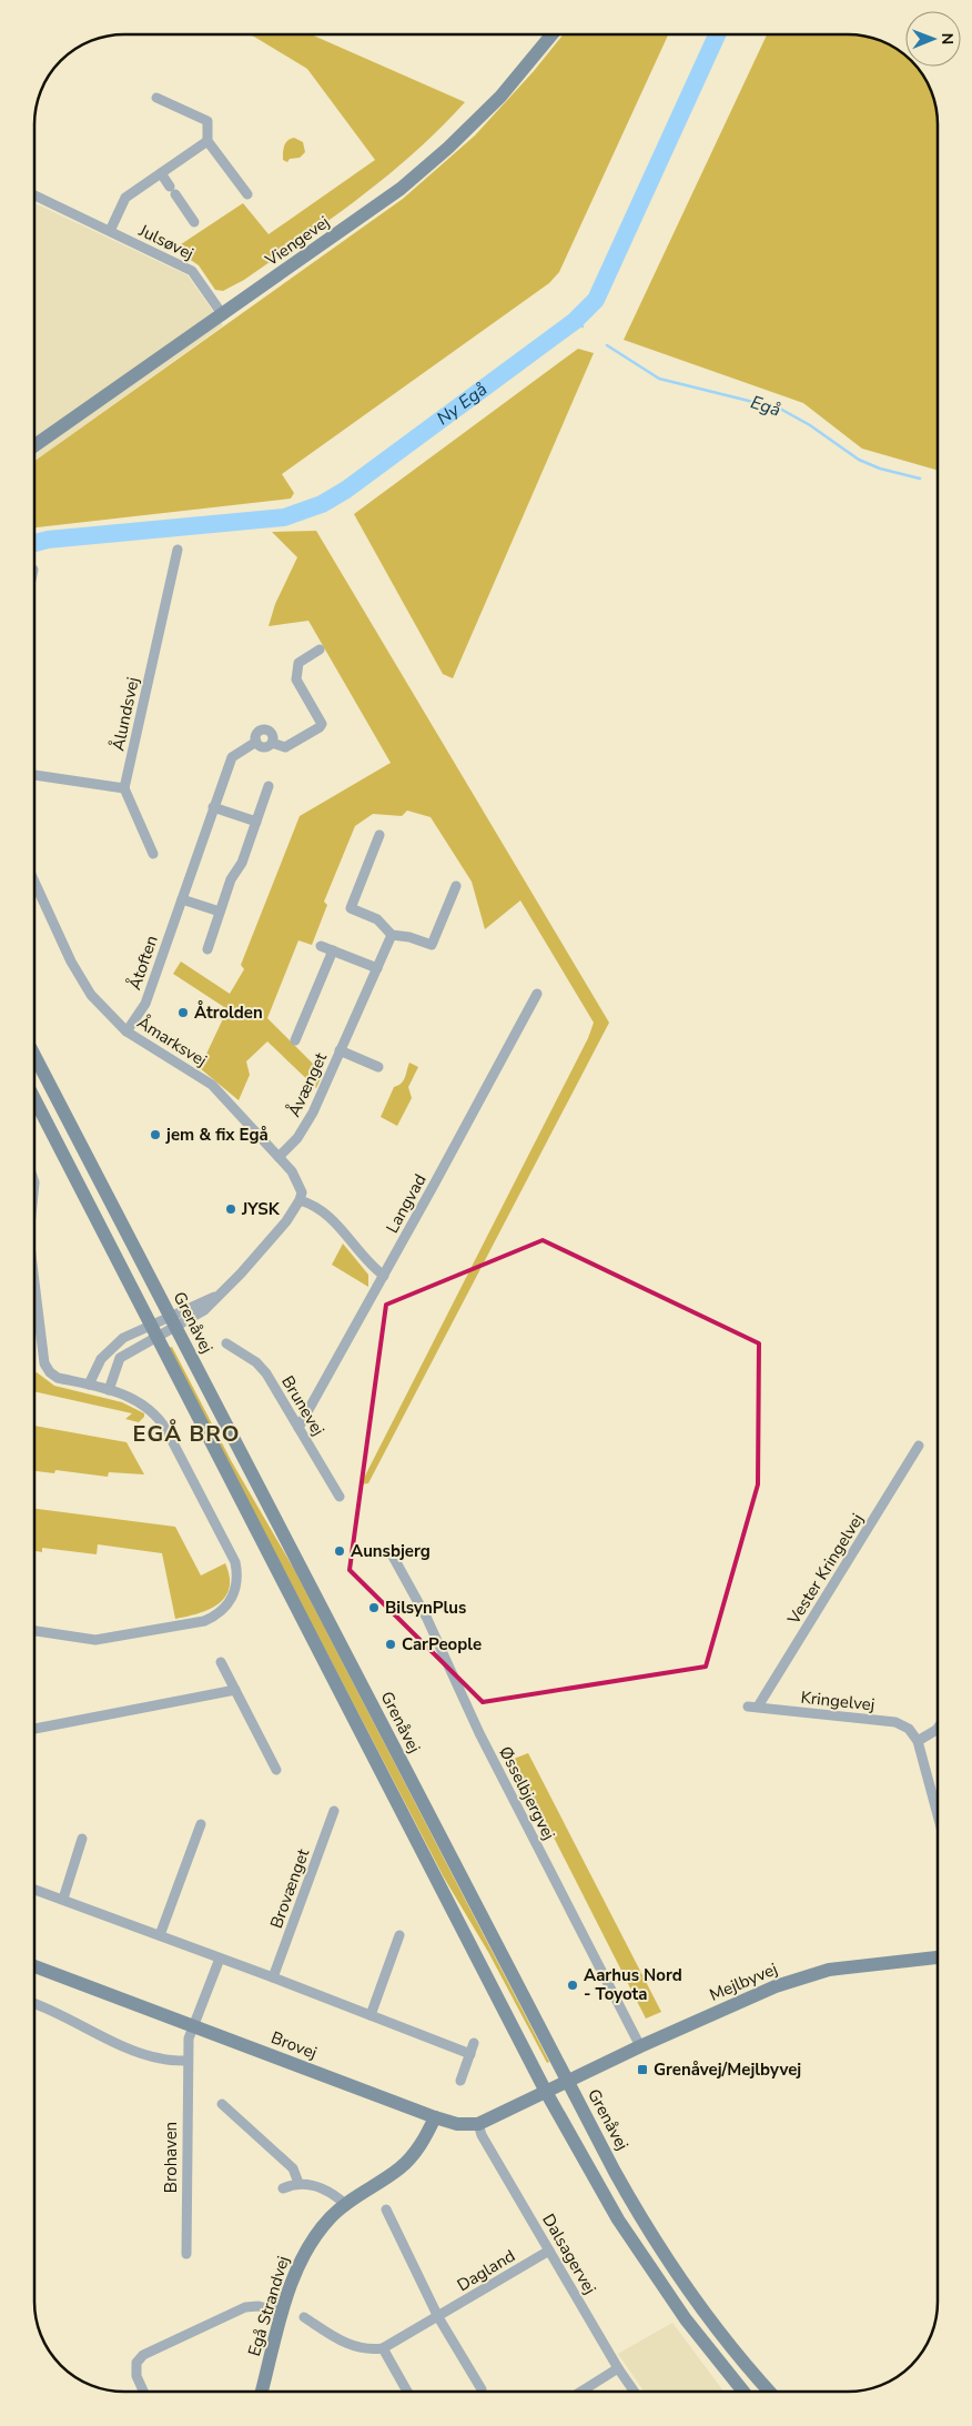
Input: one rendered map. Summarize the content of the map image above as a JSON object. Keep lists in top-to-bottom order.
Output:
{
  "streets": {
    "main road": [
      "Viengevej",
      "Grenåvej",
      "Mejlbyvej",
      "Brovej",
      "Egå Strandvej"
    ],
    "street": [
      "Julsøvej",
      "Ålundsvej",
      "Åtoften",
      "Åmarksvej",
      "Åvænget",
      "Langvad",
      "Brunevej",
      "Vester Kringelvej",
      "Kringelvej",
      "Øsselbjergvej",
      "Brovænget",
      "Brohaven",
      "Dalsagervej",
      "Dagland"
    ]
  },
  "crossings": [
    ["Viengevej", "Julsøvej"],
    ["Åtoften", "Åmarksvej"],
    ["Åmarksvej", "Åvænget"],
    ["Langvad", "Brunevej"],
    ["Grenåvej", "Mejlbyvej"],
    ["Vester Kringelvej", "Kringelvej"],
    ["Øsselbjergvej", "Mejlbyvej"],
    ["Mejlbyvej", "Brovej"],
    ["Brovej", "Brohaven"],
    ["Brovej", "Dalsagervej"],
    ["Brovej", "Egå Strandvej"],
    ["Dalsagervej", "Dagland"]
  ],
  "districts": ["EGÅ BRO"],
  "water": ["Ny Egå", "Egå"],
  "places": {
    "other": [
      "Åtrolden",
      "jem & fix Egå",
      "JYSK",
      "Aunsbjerg",
      "BilsynPlus",
      "CarPeople",
      "Aarhus Nord - Toyota"
    ],
    "transit": ["Grenåvej/Mejlbyvej"]
  },
  "north": "right"
}
